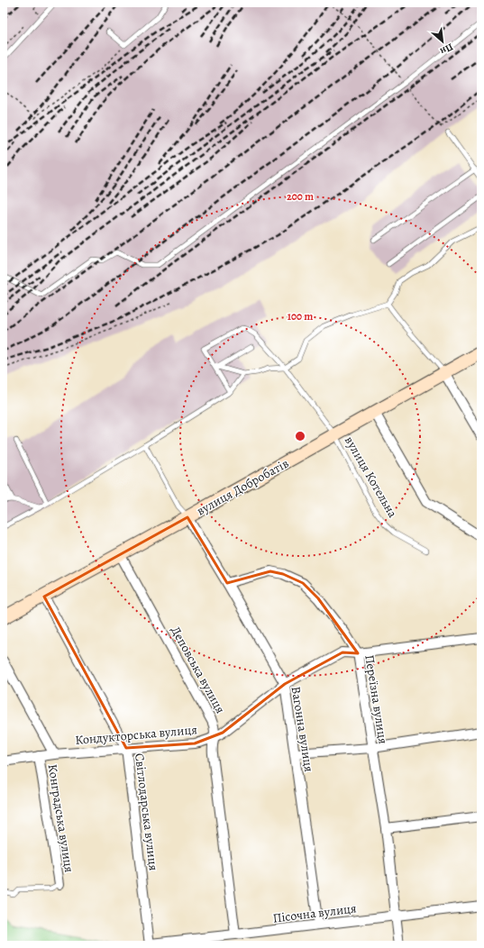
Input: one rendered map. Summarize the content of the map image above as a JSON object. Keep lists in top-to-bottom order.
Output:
{
  "streets": {
    "street": [
      "вулиця Добробатів",
      "Деповська вулиця",
      "Переїзна вулиця",
      "Вагонна вулиця",
      "Кондукторська вулиця",
      "Світлодарська вулиця",
      "Конградська вулиця",
      "Пісочна вулиця"
    ],
    "lane": ["вулиця Котельна"]
  },
  "crossings": [
    ["вулиця Котельна", "вулиця Добробатів"],
    ["вулиця Добробатів", "Деповська вулиця"],
    ["вулиця Добробатів", "Вагонна вулиця"],
    ["вулиця Добробатів", "Світлодарська вулиця"],
    ["Деповська вулиця", "Кондукторська вулиця"],
    ["Деповська вулиця", "Пісочна вулиця"],
    ["Переїзна вулиця", "Вагонна вулиця"],
    ["Переїзна вулиця", "Кондукторська вулиця"],
    ["Переїзна вулиця", "Пісочна вулиця"],
    ["Вагонна вулиця", "Кондукторська вулиця"],
    ["Вагонна вулиця", "Пісочна вулиця"],
    ["Кондукторська вулиця", "Світлодарська вулиця"],
    ["Кондукторська вулиця", "Конградська вулиця"],
    ["Світлодарська вулиця", "Пісочна вулиця"]
  ],
  "north": "bottom right",
  "rings": ["200 m", "100 m"]
}
